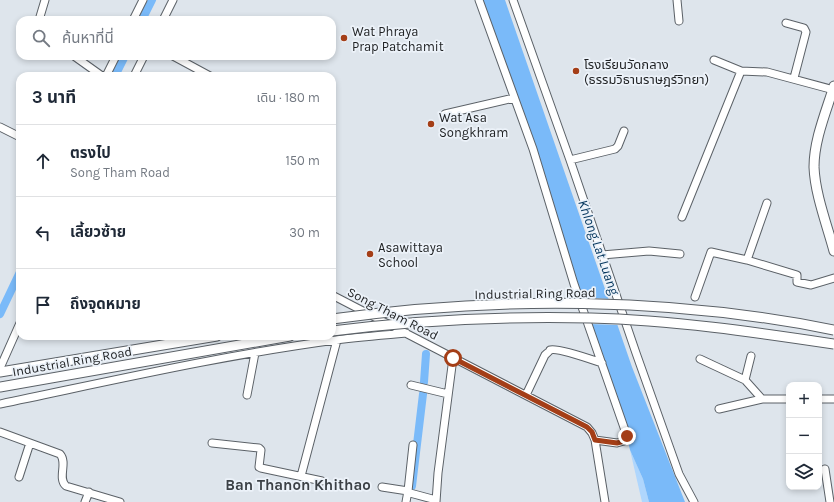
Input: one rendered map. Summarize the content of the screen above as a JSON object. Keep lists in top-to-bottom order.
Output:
{
  "streets": {
    "main road": ["Industrial Ring Road"],
    "street": ["Song Tham Road"]
  },
  "districts": ["Ban Thanon Khithao"],
  "water": ["Khlong Lat Luang"],
  "places": [
    "Wat Phraya Prap Patchamit",
    "โรงเรียนวัดกลาง (ธรรมวิธานราษฎร์วิทยา)",
    "Wat Asa Songkhram",
    "Asawittaya School"
  ],
  "page": {
    "search": "ค้นหาที่นี่",
    "heading": ["3 นาที", "เดิน · 180 m"],
    "list": [
      ["ตรงไป", "Song Tham Road", "150 m"],
      ["เลี้ยวซ้าย", "30 m"],
      "ถึงจุดหมาย"
    ],
    "map_buttons": ["+", "−"]
  }
}
